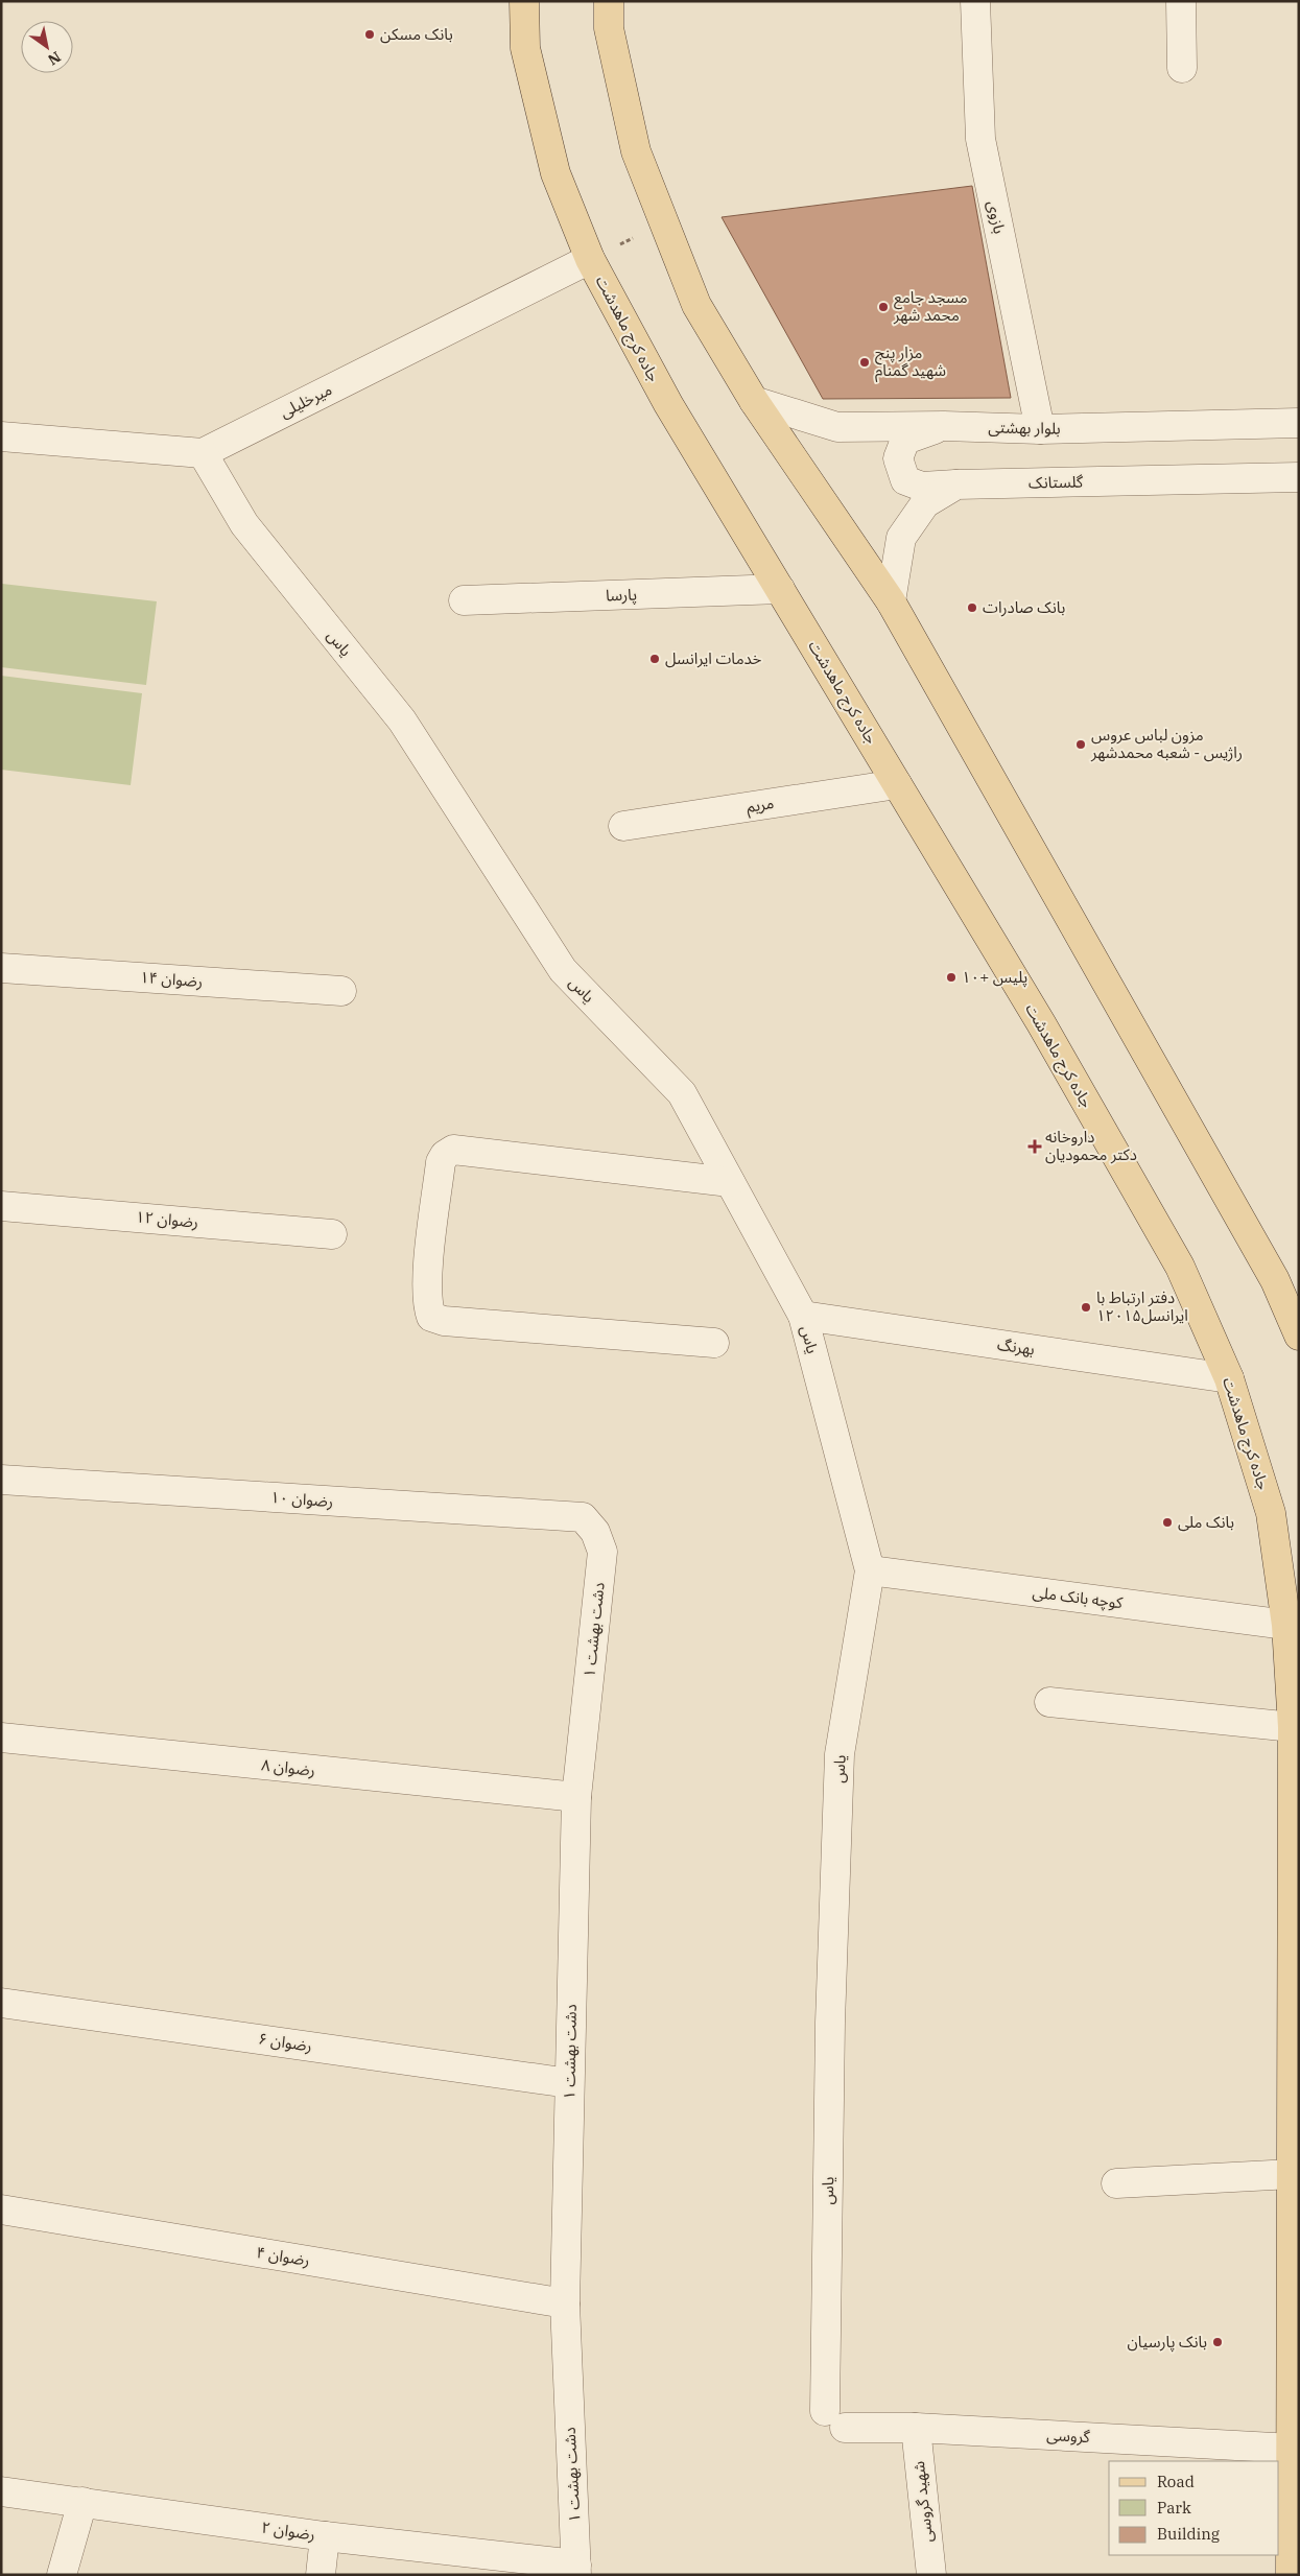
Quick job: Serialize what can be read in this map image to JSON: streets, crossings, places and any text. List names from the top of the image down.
{
  "streets": {
    "main road": ["جاده کرج ماهدشت"],
    "street": [
      "بازوی",
      "میرخلیلی",
      "بلوار بهشتی",
      "گلستانک",
      "پارسا",
      "یاس",
      "مریم",
      "رضوان ۱۴",
      "رضوان ۱۲",
      "بهرنگ",
      "رضوان ۱۰",
      "کوچه بانک ملی",
      "دشت بهشت ۱",
      "رضوان ۸",
      "رضوان ۶",
      "رضوان ۴",
      "گروسی",
      "شهید گروسی",
      "رضوان ۲"
    ]
  },
  "crossings": [
    ["بازوی", "بلوار بهشتی"],
    ["جاده کرج ماهدشت", "میرخلیلی"],
    ["جاده کرج ماهدشت", "پارسا"],
    ["جاده کرج ماهدشت", "مریم"],
    ["جاده کرج ماهدشت", "بهرنگ"],
    ["جاده کرج ماهدشت", "کوچه بانک ملی"],
    ["جاده کرج ماهدشت", "گروسی"],
    ["میرخلیلی", "یاس"],
    ["یاس", "بهرنگ"],
    ["یاس", "کوچه بانک ملی"],
    ["یاس", "گروسی"],
    ["رضوان ۱۰", "دشت بهشت ۱"],
    ["دشت بهشت ۱", "رضوان ۸"],
    ["دشت بهشت ۱", "رضوان ۶"],
    ["دشت بهشت ۱", "رضوان ۴"],
    ["دشت بهشت ۱", "رضوان ۲"],
    ["گروسی", "شهید گروسی"]
  ],
  "places": {
    "other": [
      "بانک مسکن",
      "مسجد جامع محمد شهر",
      "مزار پنج شهید گمنام",
      "بانک صادرات",
      "خدمات ایرانسل",
      "مزون لباس عروس راژیس - شعبه محمدشهر",
      "پلیس +۱۰",
      "دفتر ارتباط با ایرانسل۱۲۰۱۵",
      "بانک ملی",
      "بانک پارسیان"
    ],
    "health": ["داروخانه دکتر محمودیان"]
  },
  "legend": ["Road", "Park", "Building"],
  "north": "bottom right"
}
